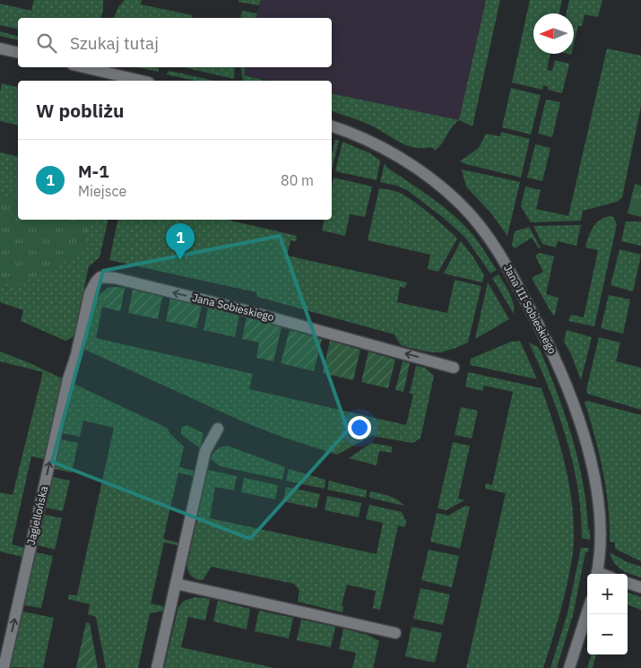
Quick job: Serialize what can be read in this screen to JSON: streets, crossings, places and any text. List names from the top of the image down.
{
  "streets": {
    "street": ["Jana Sobieskiego", "Jana III Sobieskiego", "Jagiellońska"]
  },
  "crossings": [
    ["Jana Sobieskiego", "Jagiellońska"]
  ],
  "one_way": ["Jana Sobieskiego", "Jagiellońska"],
  "north": "left",
  "page": {
    "search": "Szukaj tutaj",
    "heading": "W pobliżu",
    "list": [
      {
        "mark": "1",
        "name": "M-1",
        "note": "Miejsce",
        "value": "80 m"
      }
    ],
    "pins": "1",
    "map_buttons": ["+", "−"]
  }
}
